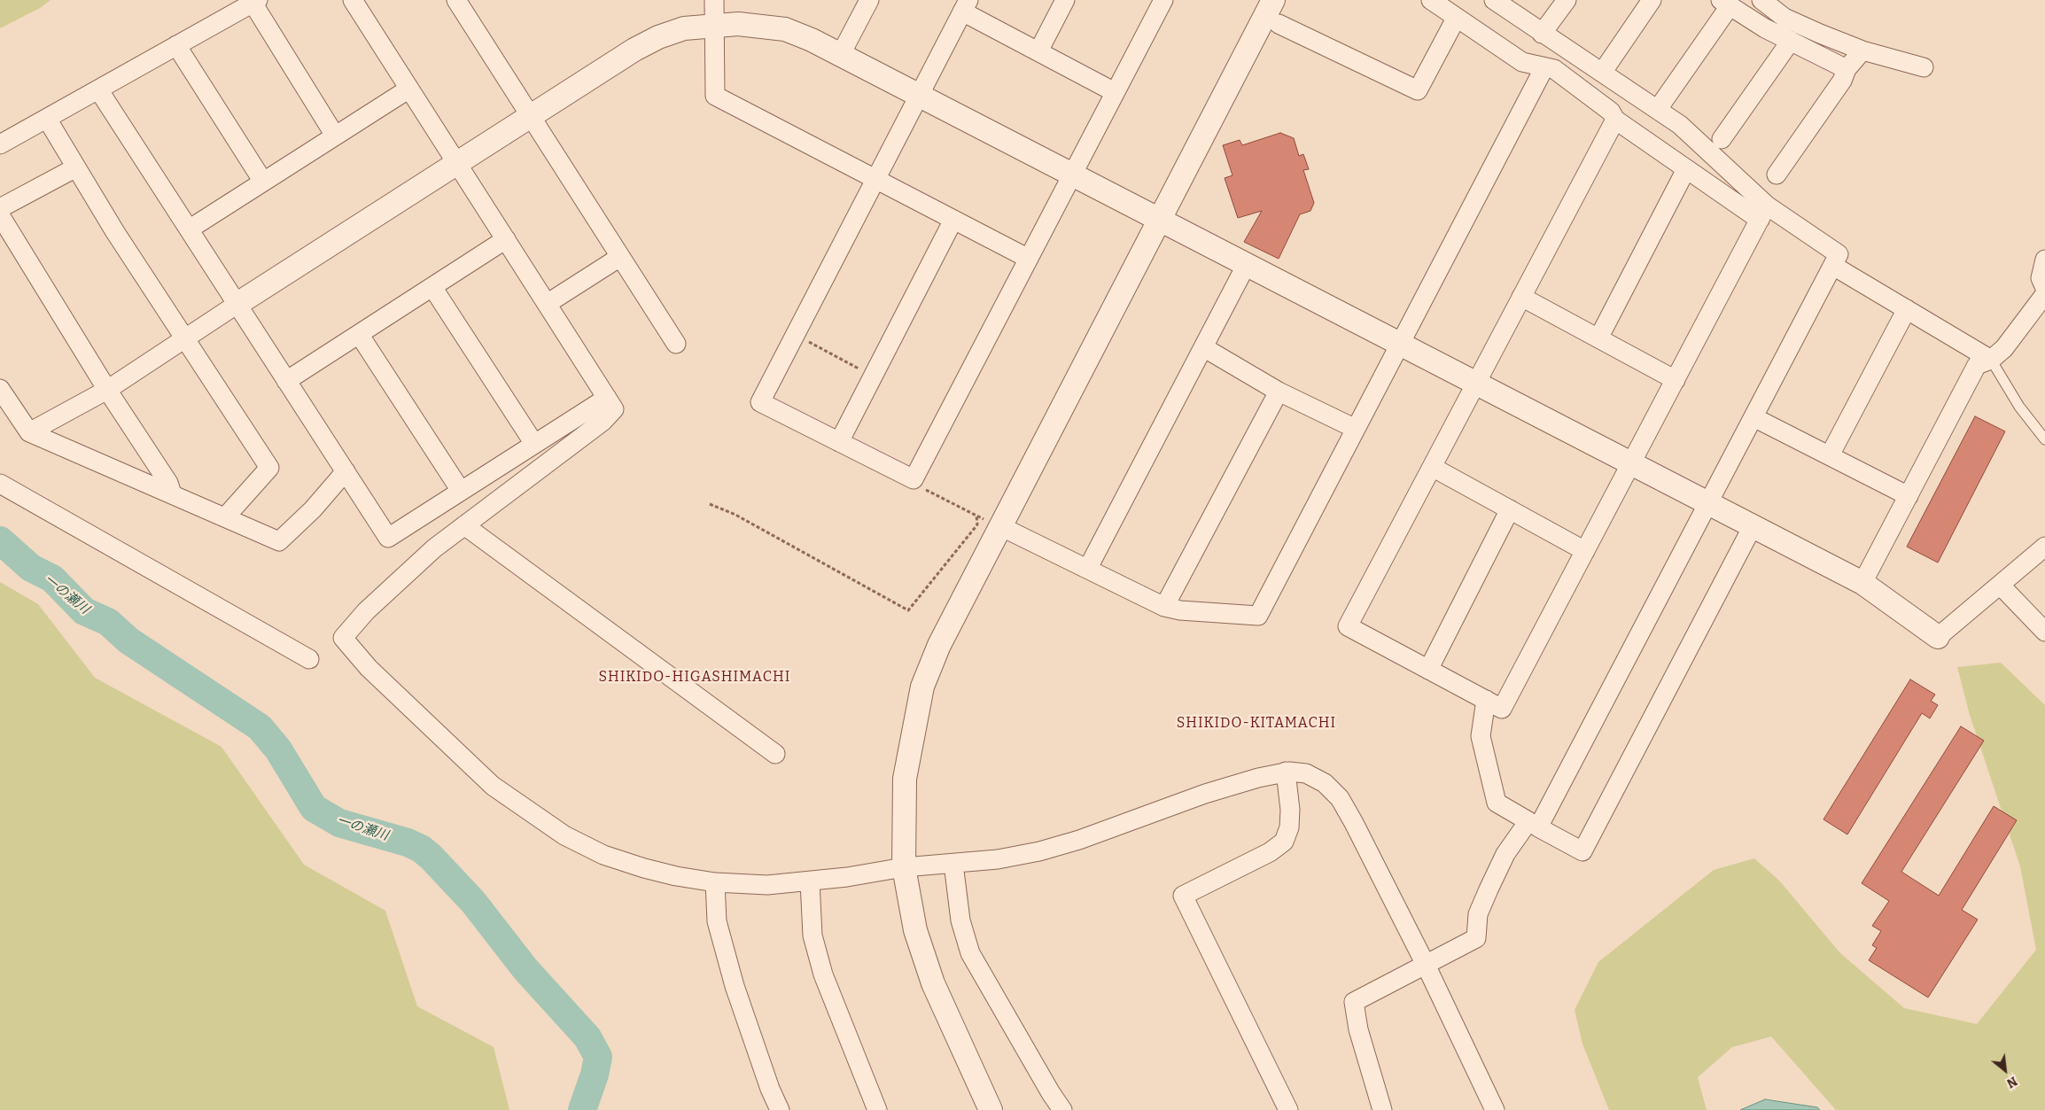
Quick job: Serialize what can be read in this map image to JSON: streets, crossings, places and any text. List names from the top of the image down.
{
  "districts": ["SHIKIDO-HIGASHIMACHI", "SHIKIDO-KITAMACHI"],
  "water": ["一の瀬川"],
  "north": "bottom right"
}
